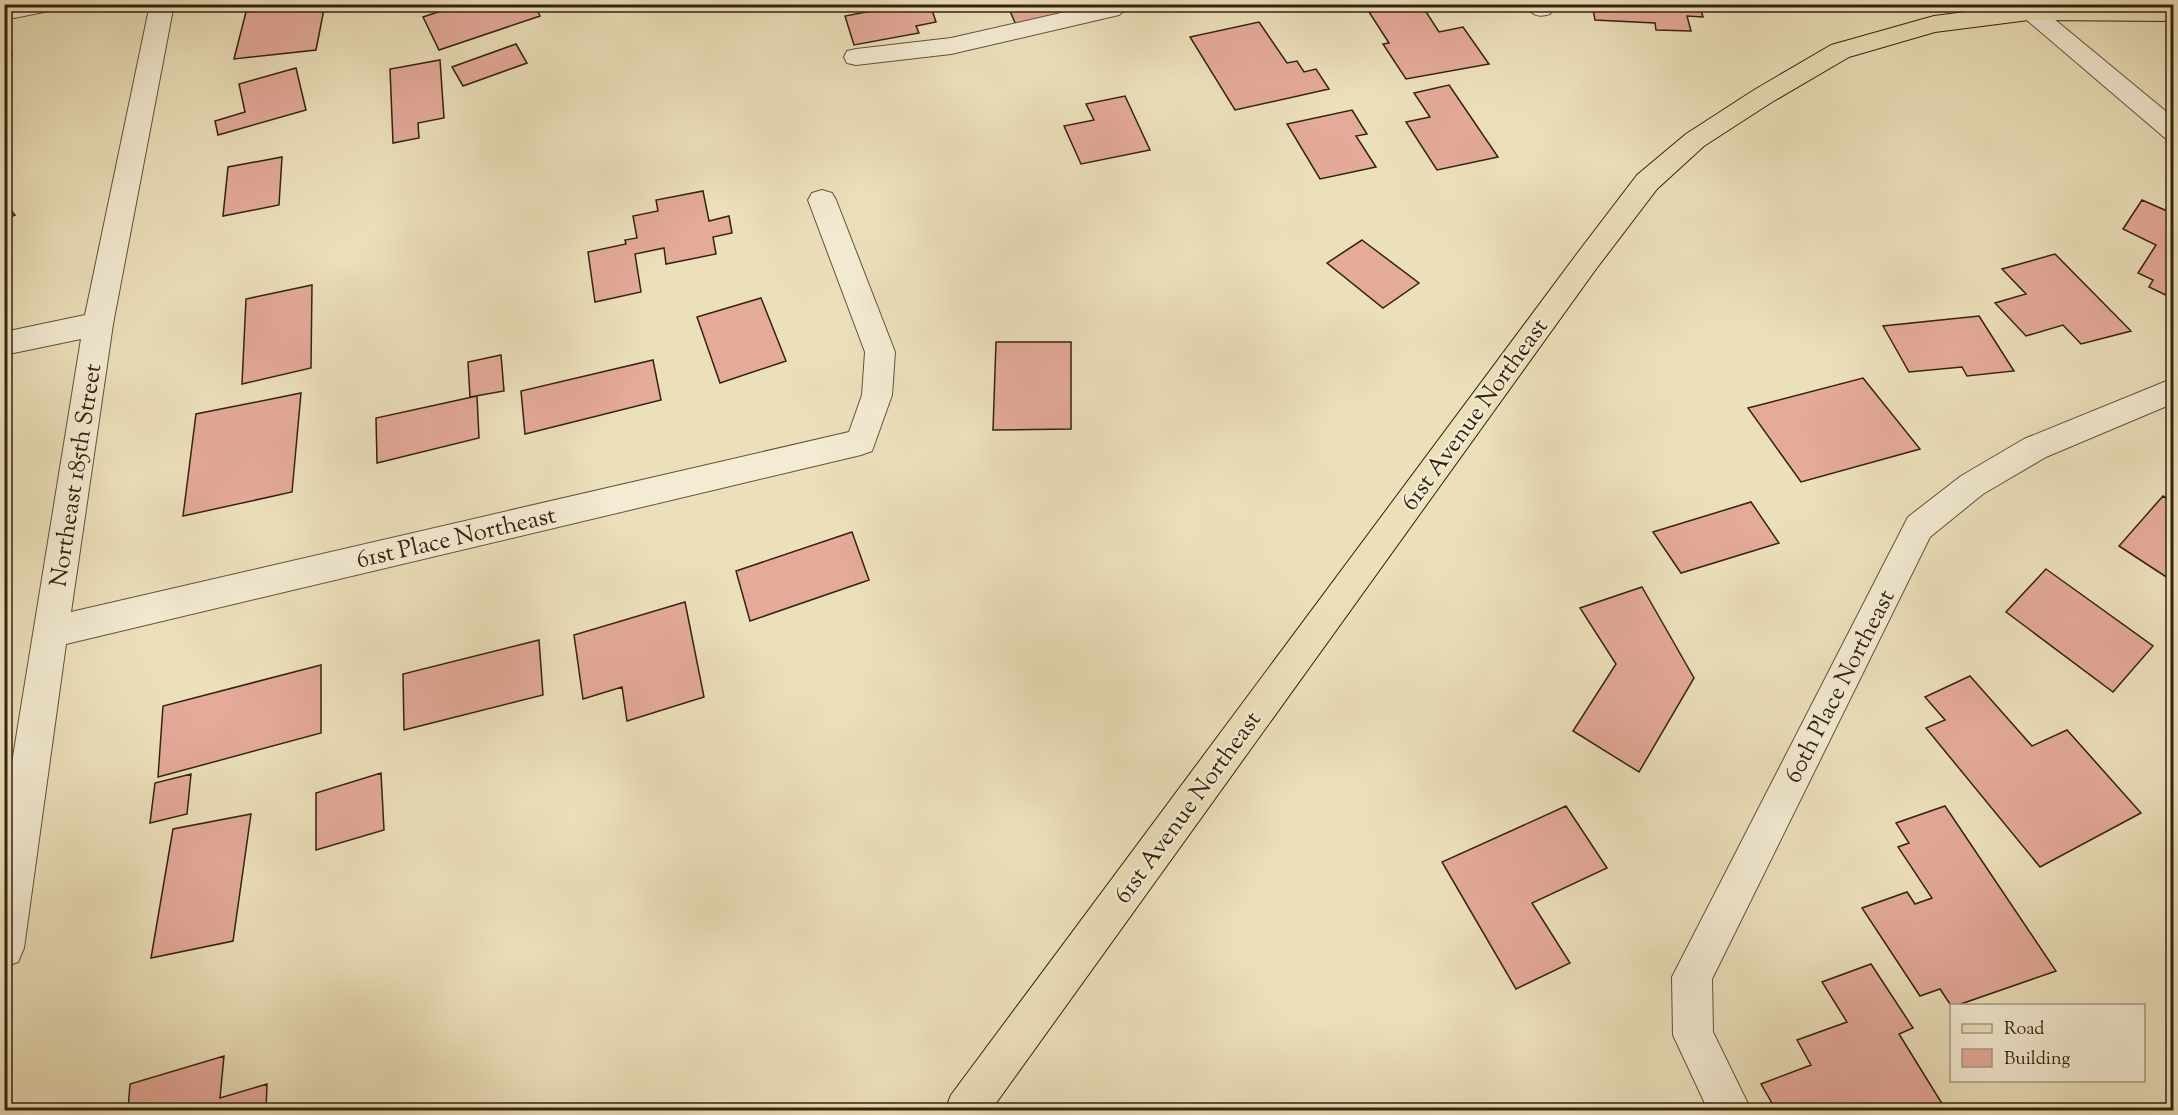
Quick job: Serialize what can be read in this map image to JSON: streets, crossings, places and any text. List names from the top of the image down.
{
  "streets": {
    "main road": ["61st Avenue Northeast"],
    "street": ["Northeast 185th Street", "61st Place Northeast", "60th Place Northeast"]
  },
  "crossings": [
    ["Northeast 185th Street", "61st Place Northeast"]
  ],
  "legend": ["Road", "Building"]
}
